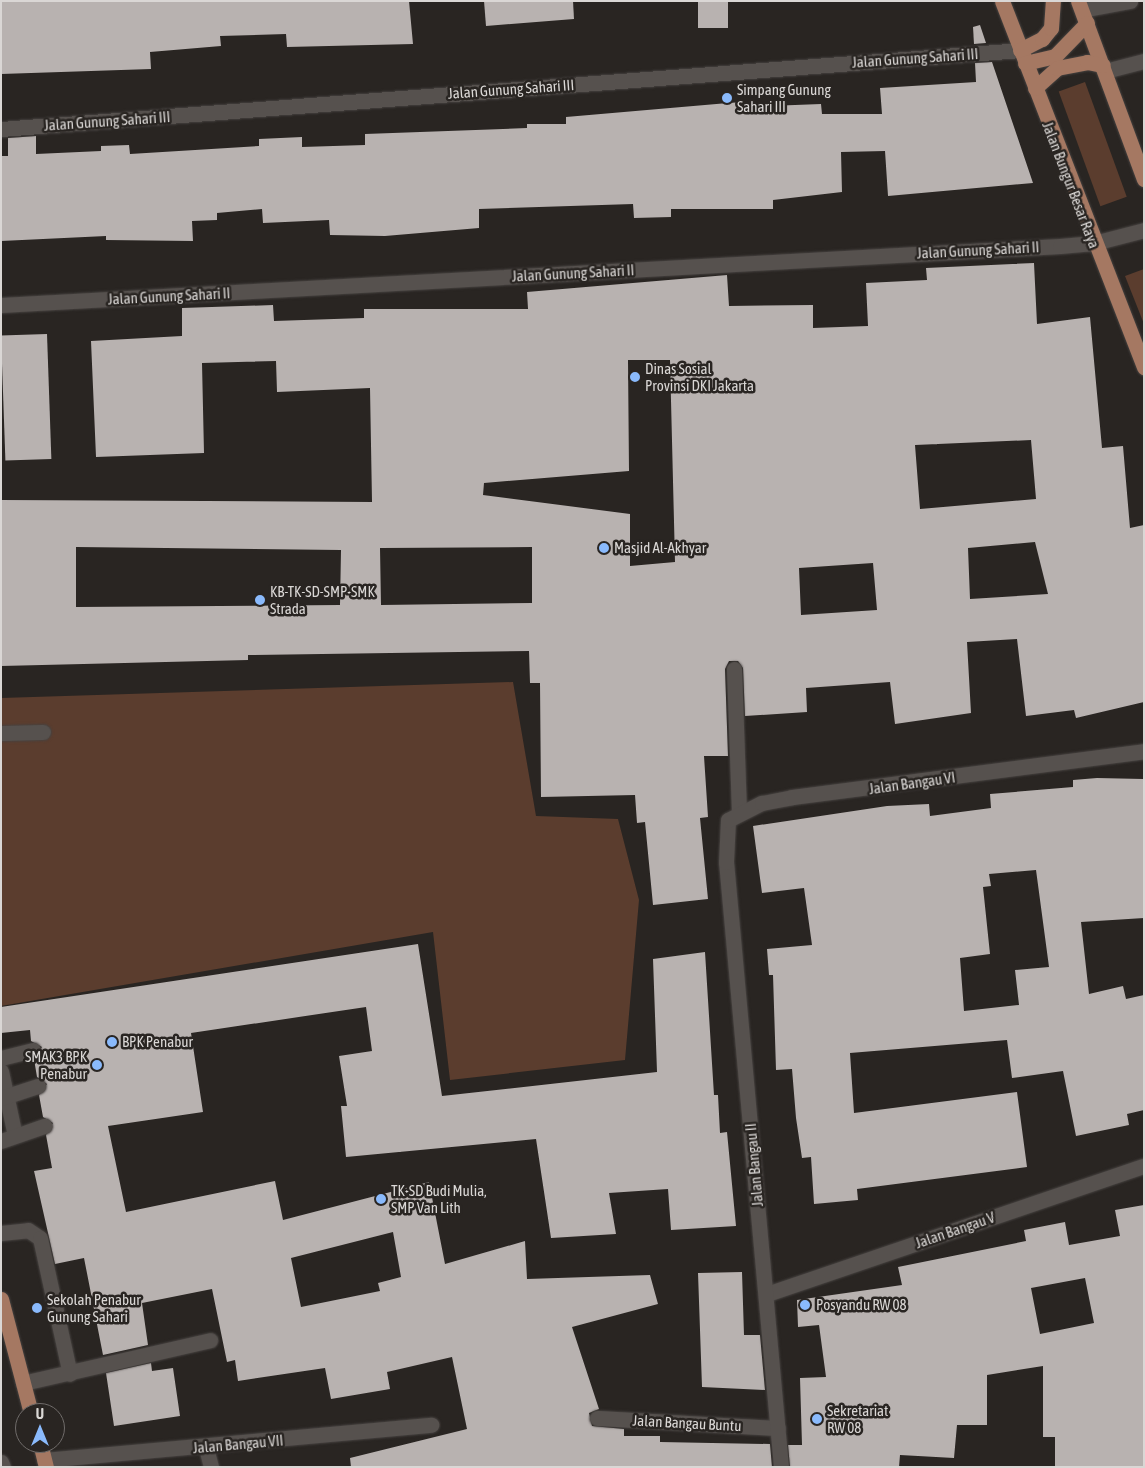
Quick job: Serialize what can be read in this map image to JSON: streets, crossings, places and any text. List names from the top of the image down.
{
  "streets": {
    "main road": ["Jalan Bungur Besar Raya"],
    "street": [
      "Jalan Gunung Sahari III",
      "Jalan Gunung Sahari II",
      "Jalan Bangau VI",
      "Jalan Bangau II",
      "Jalan Bangau V",
      "Jalan Bangau Buntu",
      "Jalan Bangau VII"
    ]
  },
  "crossings": [
    ["Jalan Gunung Sahari III", "Jalan Bungur Besar Raya"],
    ["Jalan Bungur Besar Raya", "Jalan Gunung Sahari II"],
    ["Jalan Bangau VI", "Jalan Bangau II"],
    ["Jalan Bangau II", "Jalan Bangau V"],
    ["Jalan Bangau II", "Jalan Bangau Buntu"]
  ],
  "places": [
    "Simpang Gunung Sahari III",
    "Dinas Sosial Provinsi DKI Jakarta",
    "Masjid Al-Akhyar",
    "KB-TK-SD-SMP-SMK Strada",
    "BPK Penabur",
    "SMAK3 BPK Penabur",
    "TK-SD Budi Mulia, SMP Van Lith",
    "Posyandu RW 08",
    "Sekolah Penabur Gunung Sahari",
    "Sekretariat RW 08"
  ],
  "north": "top"
}
